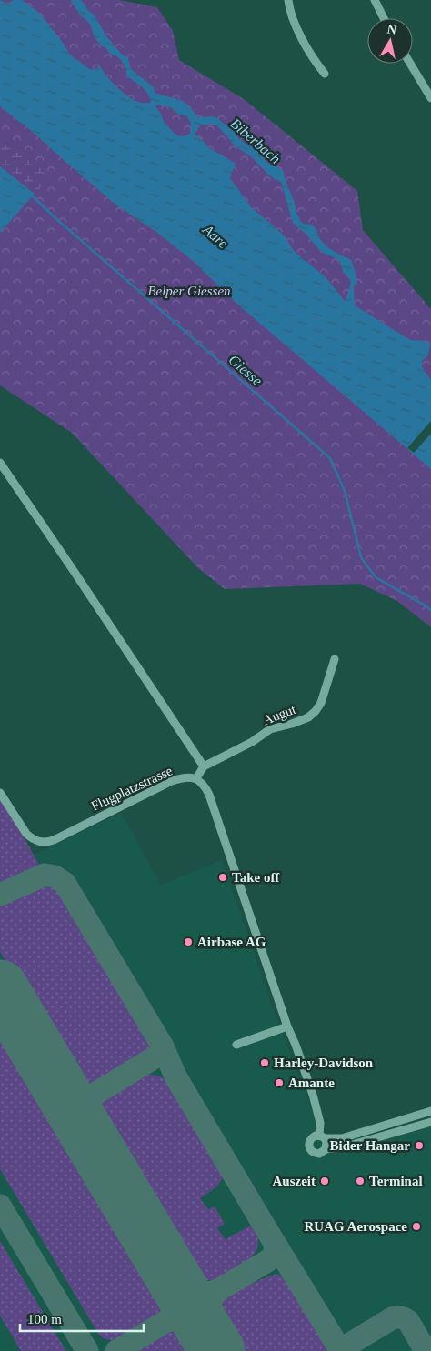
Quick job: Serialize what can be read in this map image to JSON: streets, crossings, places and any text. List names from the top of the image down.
{
  "streets": {
    "street": ["Augut", "Flugplatzstrasse"]
  },
  "water": ["Biberbach", "Aare", "Giesse"],
  "parks": ["Belper Giessen"],
  "places": [
    "Take off",
    "Airbase AG",
    "Harley-Davidson",
    "Amante",
    "Bider Hangar",
    "Auszeit",
    "Terminal",
    "RUAG Aerospace"
  ],
  "scale_bar": "100 m",
  "north": "top"
}
